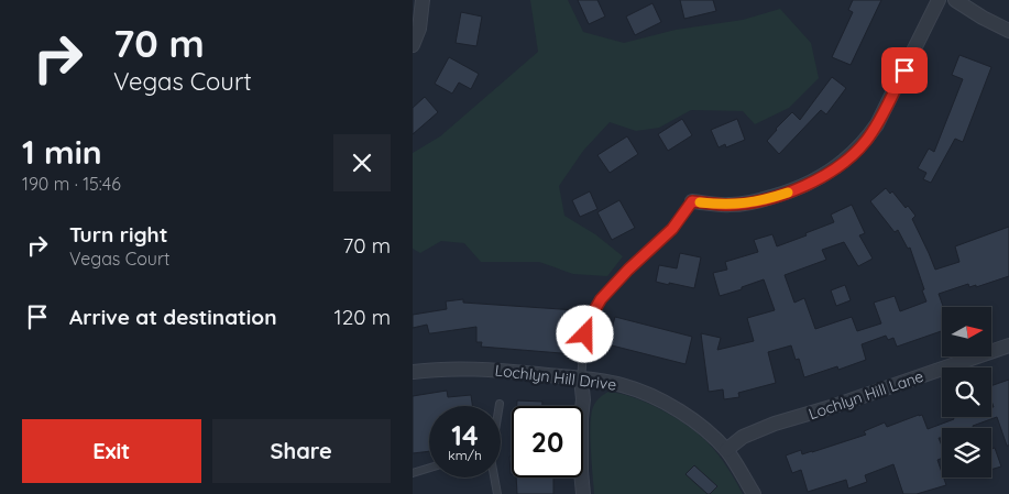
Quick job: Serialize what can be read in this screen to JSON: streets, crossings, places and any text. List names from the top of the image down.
{
  "streets": {
    "street": ["Lochlyn Hill Drive", "Lochlyn Hill Lane"]
  },
  "crossings": [
    ["Lochlyn Hill Drive", "Lochlyn Hill Lane"]
  ],
  "north": "right",
  "page": {
    "turn": ["70 m", "Vegas Court"],
    "heading": ["1 min", "190 m · 15:46"],
    "list": [
      {
        "name": "Turn right",
        "note": "Vegas Court",
        "value": "70 m"
      },
      {
        "name": "Arrive at destination",
        "value": "120 m"
      }
    ],
    "speed": "14 km/h",
    "limit": "20",
    "buttons": ["Exit", "Share"]
  }
}
